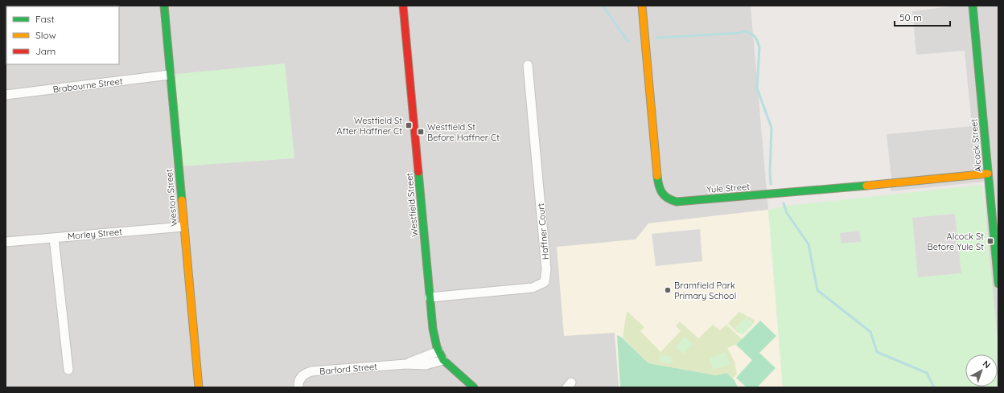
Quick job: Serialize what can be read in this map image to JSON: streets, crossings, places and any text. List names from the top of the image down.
{
  "streets": {
    "street": [
      "Brabourne Street",
      "Alcock Street",
      "Yule Street",
      "Weston Street",
      "Westfield Street",
      "Haffner Court",
      "Morley Street",
      "Barford Street"
    ]
  },
  "crossings": [
    ["Brabourne Street", "Weston Street"],
    ["Alcock Street", "Yule Street"],
    ["Weston Street", "Morley Street"],
    ["Westfield Street", "Haffner Court"],
    ["Westfield Street", "Barford Street"]
  ],
  "places": {
    "transit": ["Westfield St After Haffner Ct", "Westfield St Before Haffner Ct", "Alcock St Before Yule St"],
    "other": ["Bramfield Park Primary School"]
  },
  "legend": ["Fast", "Slow", "Jam"],
  "scale_bar": "50 m",
  "north": "top right"
}
